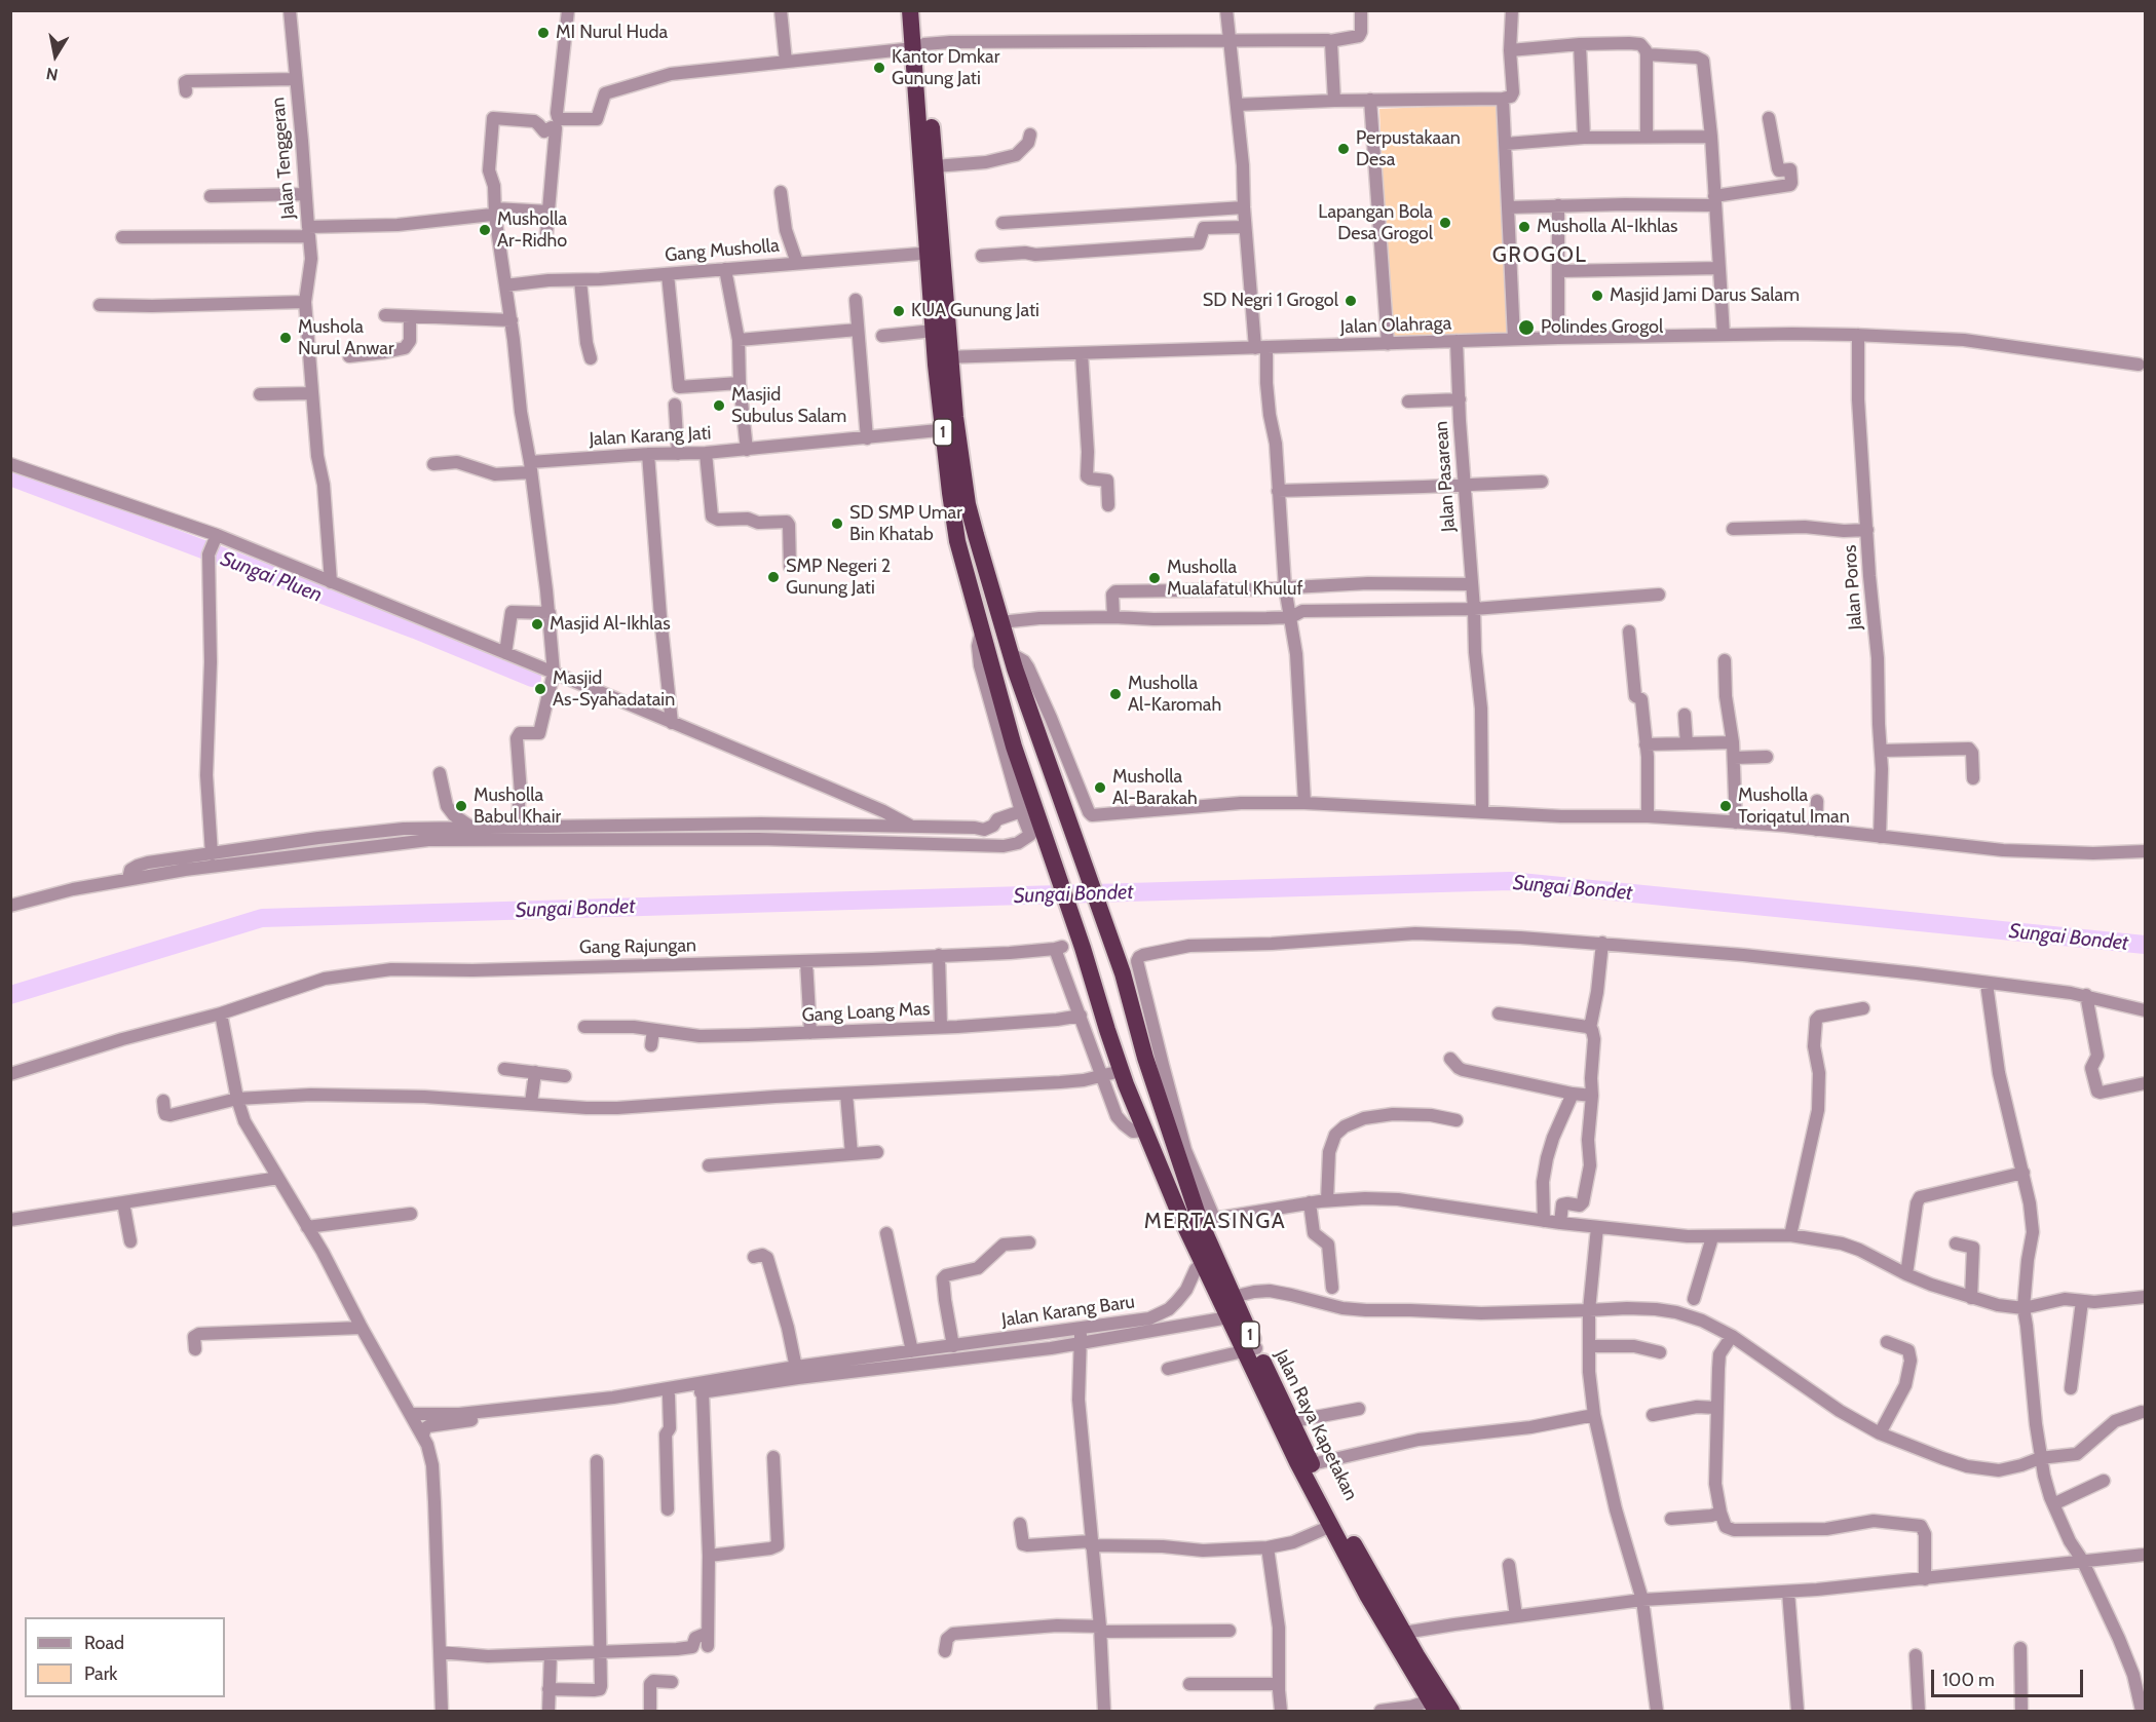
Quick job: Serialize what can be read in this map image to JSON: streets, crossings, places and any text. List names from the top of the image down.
{
  "streets": {
    "highway": ["1", "Jalan Raya Kapetakan"],
    "street": [
      "Jalan Tenggeran",
      "Gang Musholla",
      "Jalan Olahraga",
      "Jalan Karang Jati",
      "Jalan Pasarean",
      "Jalan Poros",
      "Gang Rajungan",
      "Gang Loang Mas",
      "Jalan Karang Baru"
    ]
  },
  "crossings": [
    ["Gang Musholla", "1"],
    ["Jalan Olahraga", "1"],
    ["Jalan Olahraga", "Jalan Pasarean"],
    ["Jalan Olahraga", "Jalan Poros"],
    ["1", "Jalan Karang Jati"],
    ["1", "Jalan Karang Baru"],
    ["1", "Jalan Raya Kapetakan"],
    ["Gang Rajungan", "Gang Loang Mas"],
    ["Jalan Karang Baru", "Jalan Raya Kapetakan"]
  ],
  "districts": ["GROGOL", "MERTASINGA"],
  "water": ["Sungai Pluen", "Sungai Bondet"],
  "places": [
    "MI Nurul Huda",
    "Kantor Dmkar Gunung Jati",
    "Perpustakaan Desa",
    "Lapangan Bola Desa Grogol",
    "Musholla Al-Ikhlas",
    "Musholla Ar-Ridho",
    "Masjid Jami Darus Salam",
    "SD Negri 1 Grogol",
    "KUA Gunung Jati",
    "Polindes Grogol",
    "Mushola Nurul Anwar",
    "Masjid Subulus Salam",
    "SD SMP Umar Bin Khatab",
    "SMP Negeri 2 Gunung Jati",
    "Musholla Mualafatul Khuluf",
    "Masjid Al-Ikhlas",
    "Masjid As-Syahadatain",
    "Musholla Al-Karomah",
    "Musholla Al-Barakah",
    "Musholla Babul Khair",
    "Musholla Toriqatul Iman"
  ],
  "legend": ["Road", "Park"],
  "scale_bar": "100 m",
  "north": "bottom"
}
